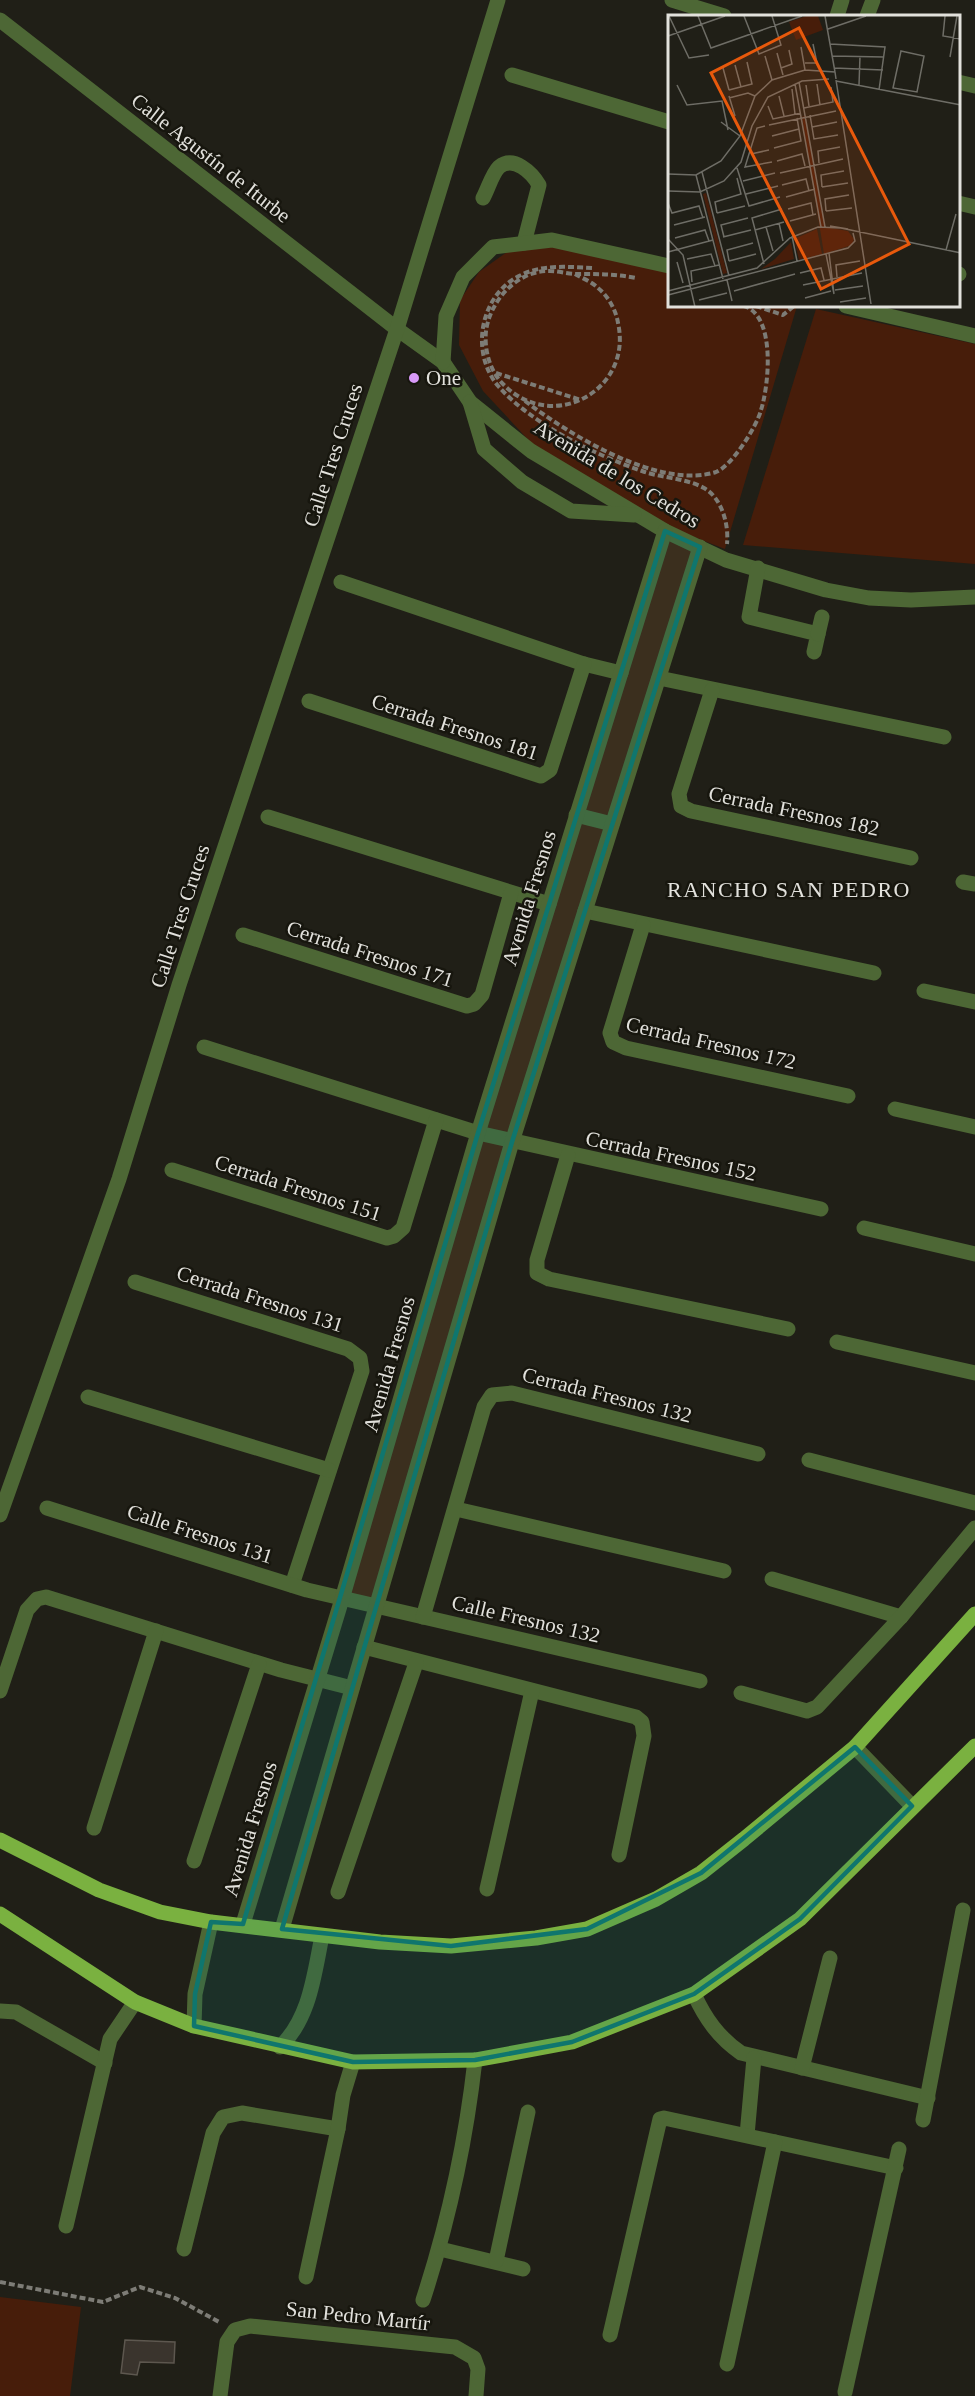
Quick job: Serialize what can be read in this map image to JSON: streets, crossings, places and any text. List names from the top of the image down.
{
  "streets": {
    "street": [
      "Calle Agustín de Iturbe",
      "Calle Tres Cruces",
      "Avenida de los Cedros",
      "Cerrada Fresnos 181",
      "Cerrada Fresnos 182",
      "Avenida Fresnos",
      "Cerrada Fresnos 171",
      "Cerrada Fresnos 172",
      "Cerrada Fresnos 152",
      "Cerrada Fresnos 151",
      "Cerrada Fresnos 131",
      "Cerrada Fresnos 132",
      "Calle Fresnos 131",
      "Calle Fresnos 132",
      "San Pedro Martír"
    ]
  },
  "crossings": [
    ["Calle Agustín de Iturbe", "Calle Tres Cruces"],
    ["Calle Agustín de Iturbe", "Avenida de los Cedros"],
    ["Calle Tres Cruces", "Avenida de los Cedros"],
    ["Avenida de los Cedros", "Avenida Fresnos"],
    ["Avenida Fresnos", "Calle Fresnos 131"],
    ["Avenida Fresnos", "Calle Fresnos 132"],
    ["Cerrada Fresnos 131", "Calle Fresnos 131"],
    ["Cerrada Fresnos 132", "Calle Fresnos 132"],
    ["Calle Fresnos 131", "Calle Fresnos 132"]
  ],
  "districts": ["RANCHO SAN PEDRO"],
  "places": ["One"]
}
